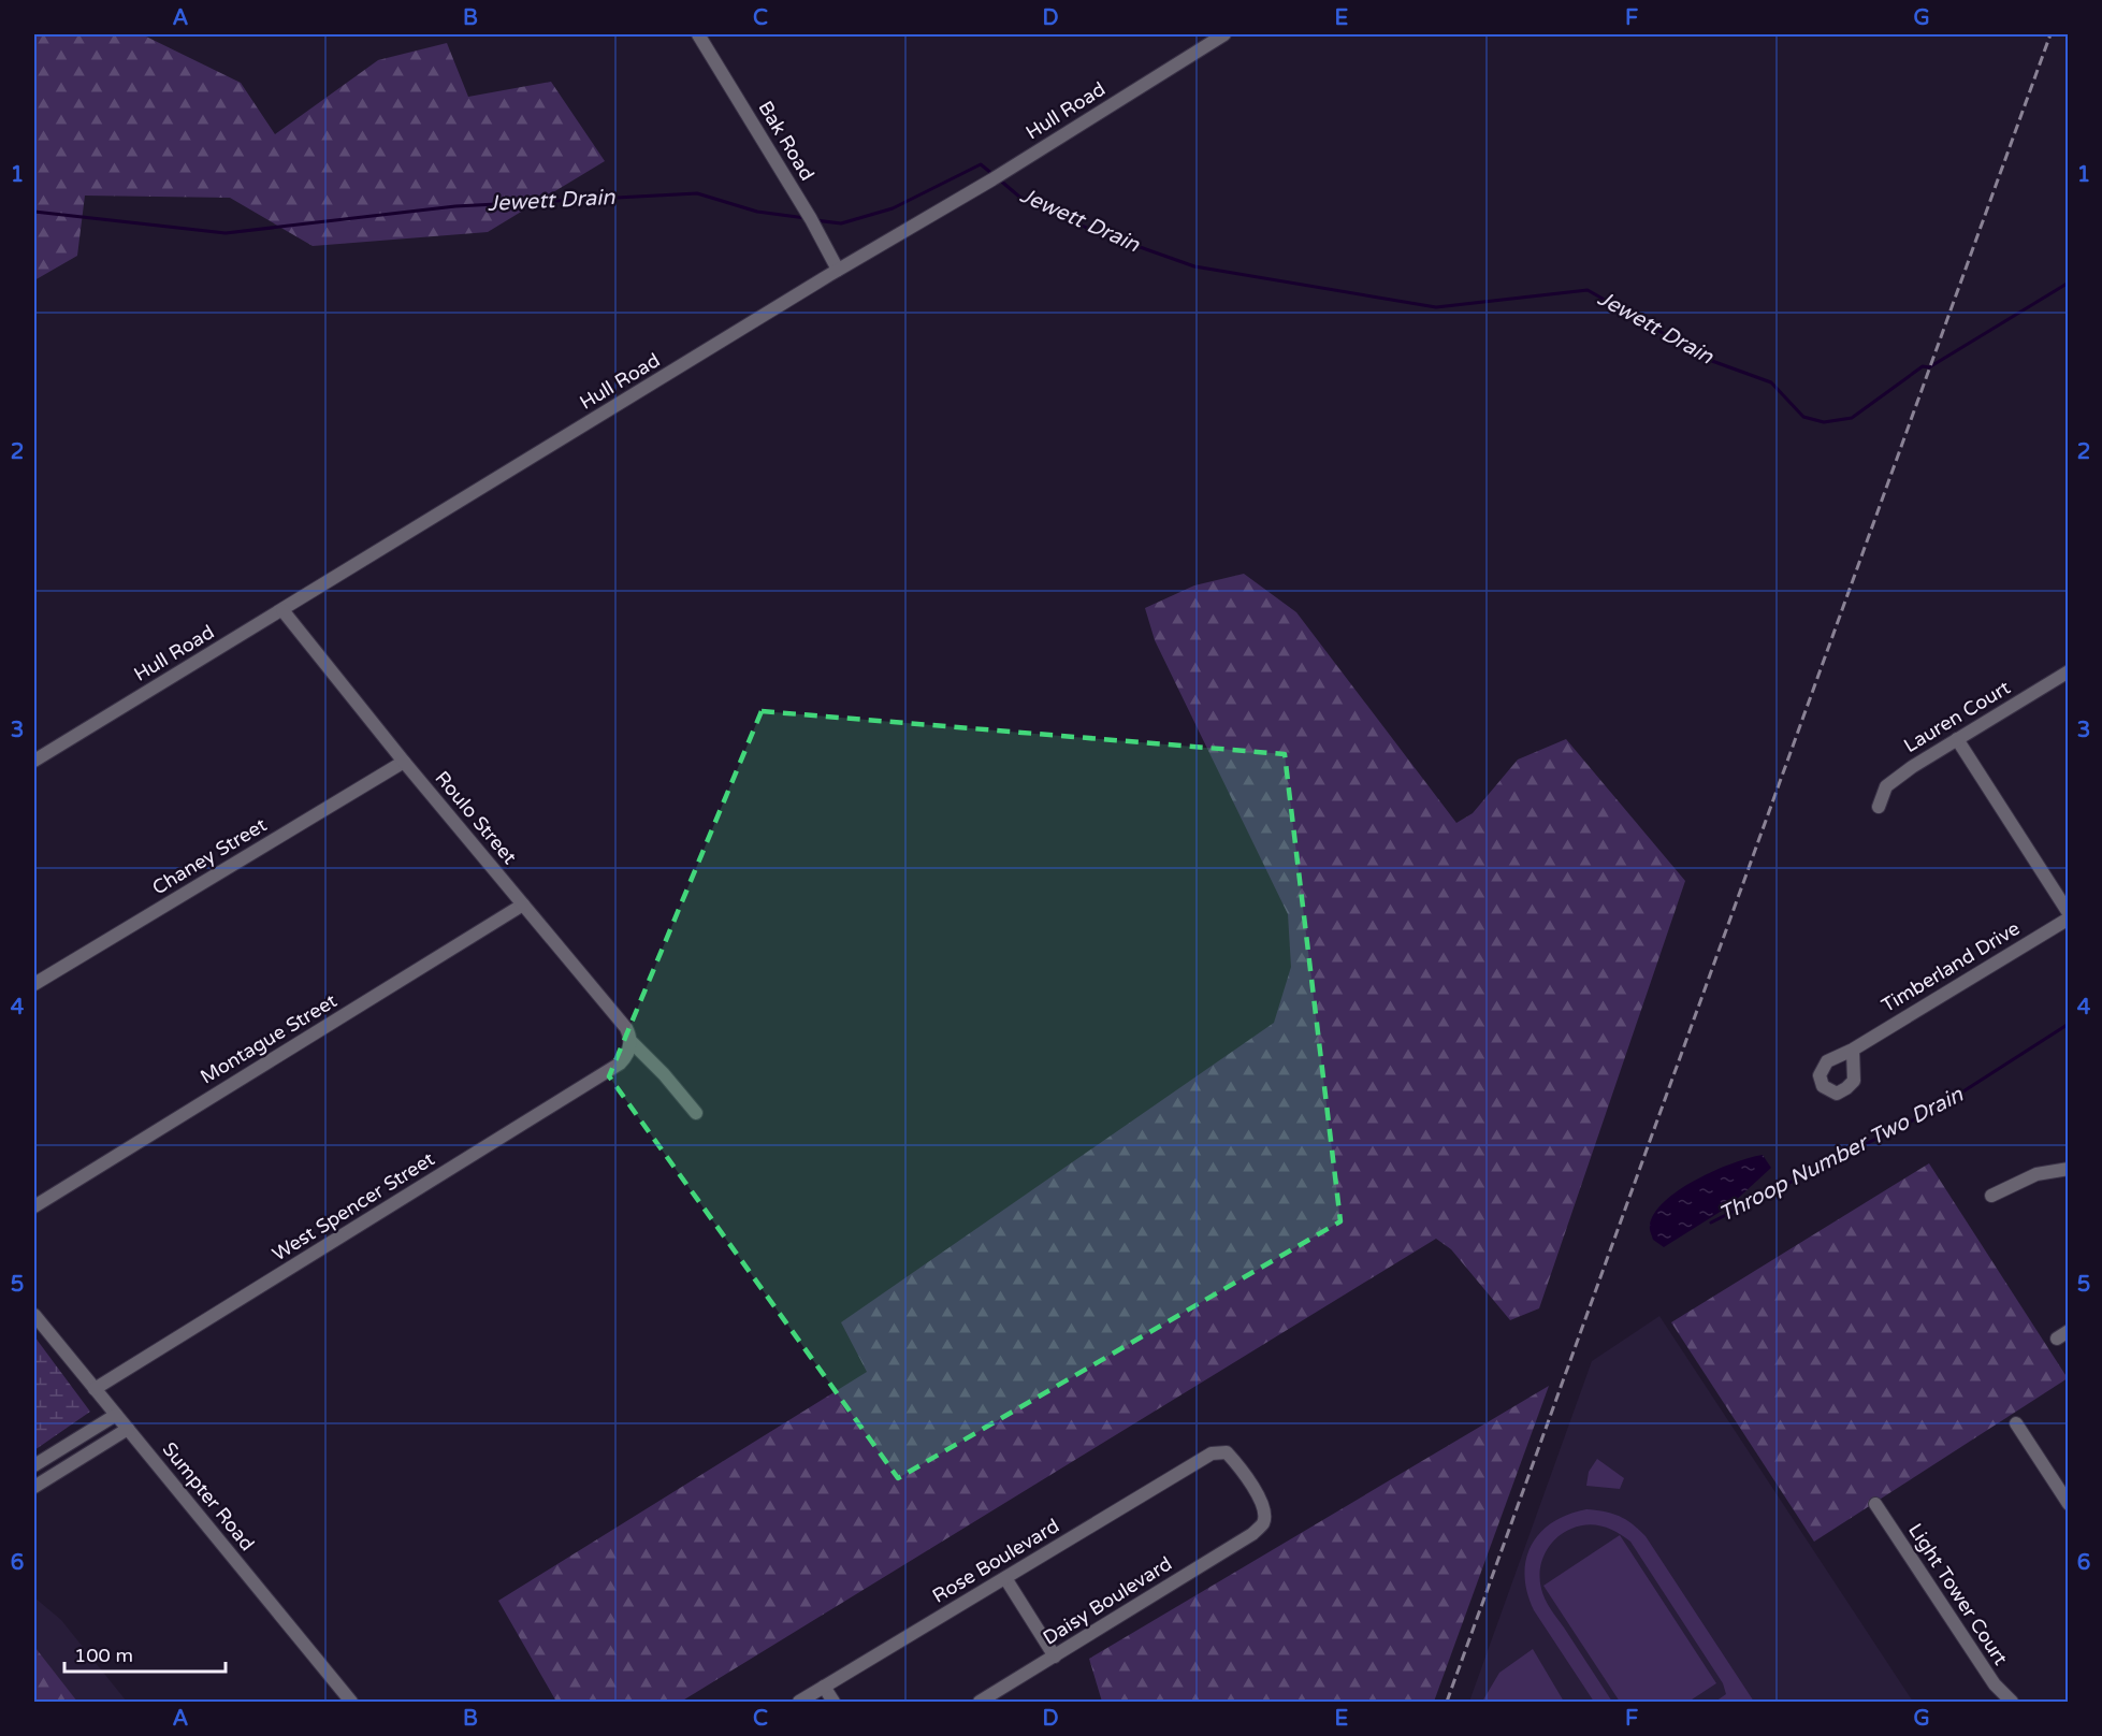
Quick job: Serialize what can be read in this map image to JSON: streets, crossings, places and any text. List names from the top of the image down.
{
  "streets": {
    "street": [
      "Hull Road",
      "Bak Road",
      "Lauren Court",
      "Roulo Street",
      "Chaney Street",
      "Timberland Drive",
      "Montague Street",
      "West Spencer Street",
      "Sumpter Road",
      "Rose Boulevard",
      "Light Tower Court",
      "Daisy Boulevard"
    ]
  },
  "crossings": [
    ["Hull Road", "Bak Road"],
    ["Hull Road", "Roulo Street"],
    ["Roulo Street", "Chaney Street"],
    ["Roulo Street", "Montague Street"],
    ["Roulo Street", "West Spencer Street"],
    ["West Spencer Street", "Sumpter Road"],
    ["Rose Boulevard", "Daisy Boulevard"]
  ],
  "water": ["Jewett Drain", "Throop Number Two Drain"],
  "scale_bar": "100 m",
  "grid": {
    "columns": [
      "A",
      "B",
      "C",
      "D",
      "E",
      "F",
      "G"
    ],
    "rows": [
      "1",
      "2",
      "3",
      "4",
      "5",
      "6"
    ]
  }
}
